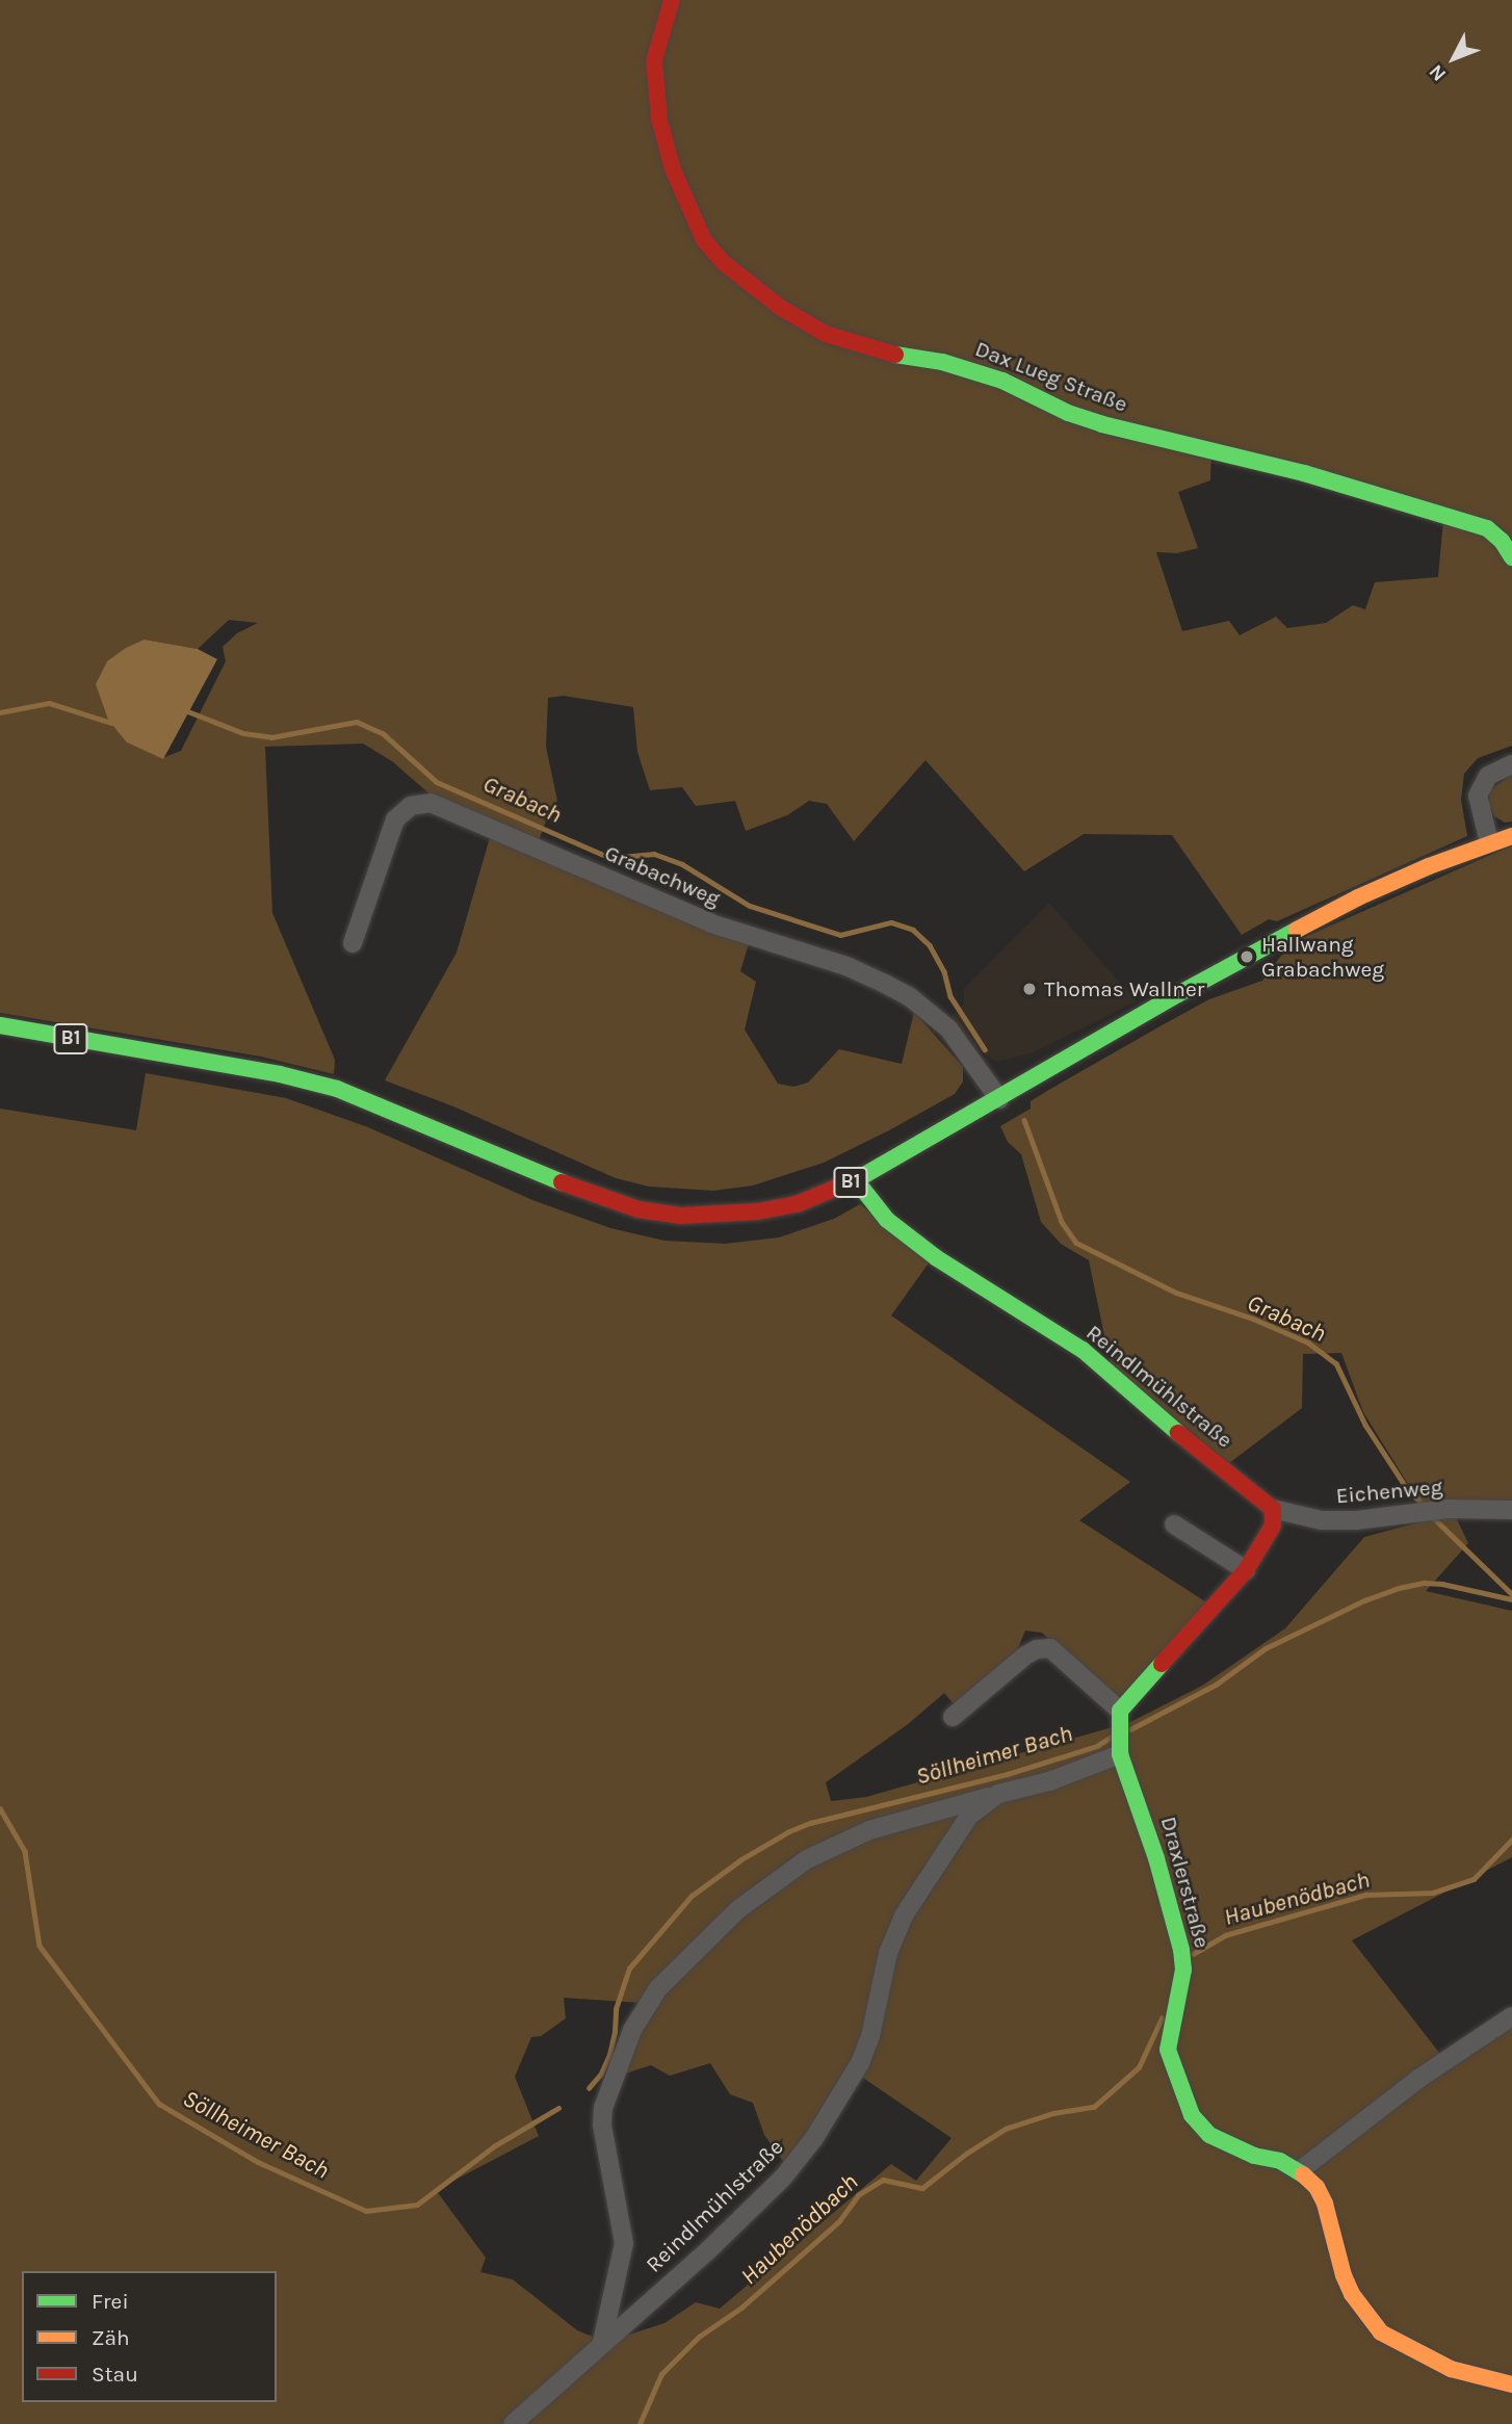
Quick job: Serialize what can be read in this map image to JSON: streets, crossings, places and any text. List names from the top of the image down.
{
  "streets": {
    "street": [
      "Dax Lueg Straße",
      "Grabachweg",
      "B1",
      "Reindlmühlstraße",
      "Eichenweg",
      "Draxlerstraße"
    ]
  },
  "crossings": [
    ["Grabachweg", "B1"],
    ["B1", "Reindlmühlstraße"],
    ["Reindlmühlstraße", "Eichenweg"],
    ["Reindlmühlstraße", "Draxlerstraße"]
  ],
  "water": ["Grabach", "Söllheimer Bach", "Haubenödbach"],
  "places": ["Hallwang Grabachweg", "Thomas Wallner"],
  "legend": ["Frei", "Zäh", "Stau"],
  "north": "bottom left"
}
